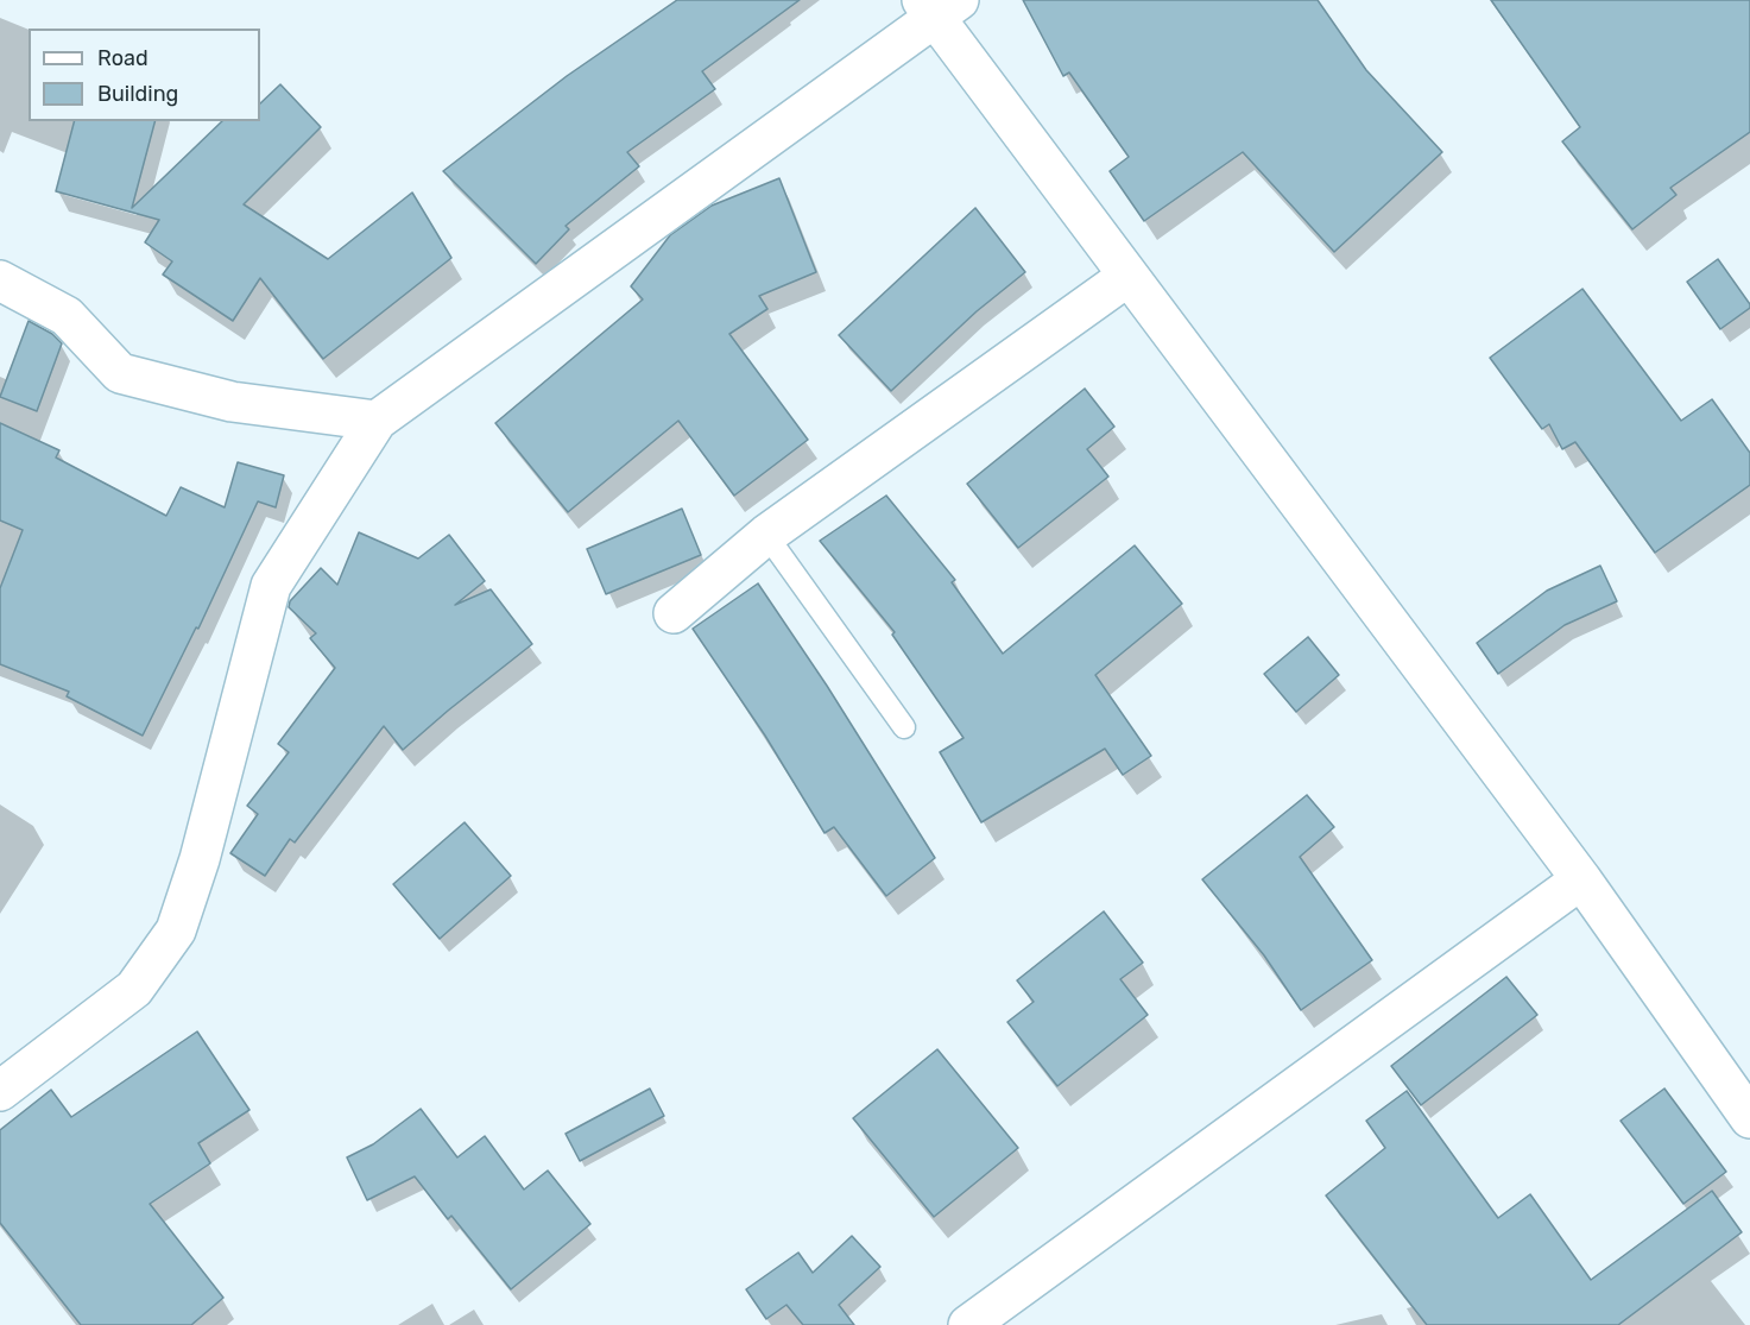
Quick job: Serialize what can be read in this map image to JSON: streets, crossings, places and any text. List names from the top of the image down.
{
  "legend": ["Road", "Building"]
}
